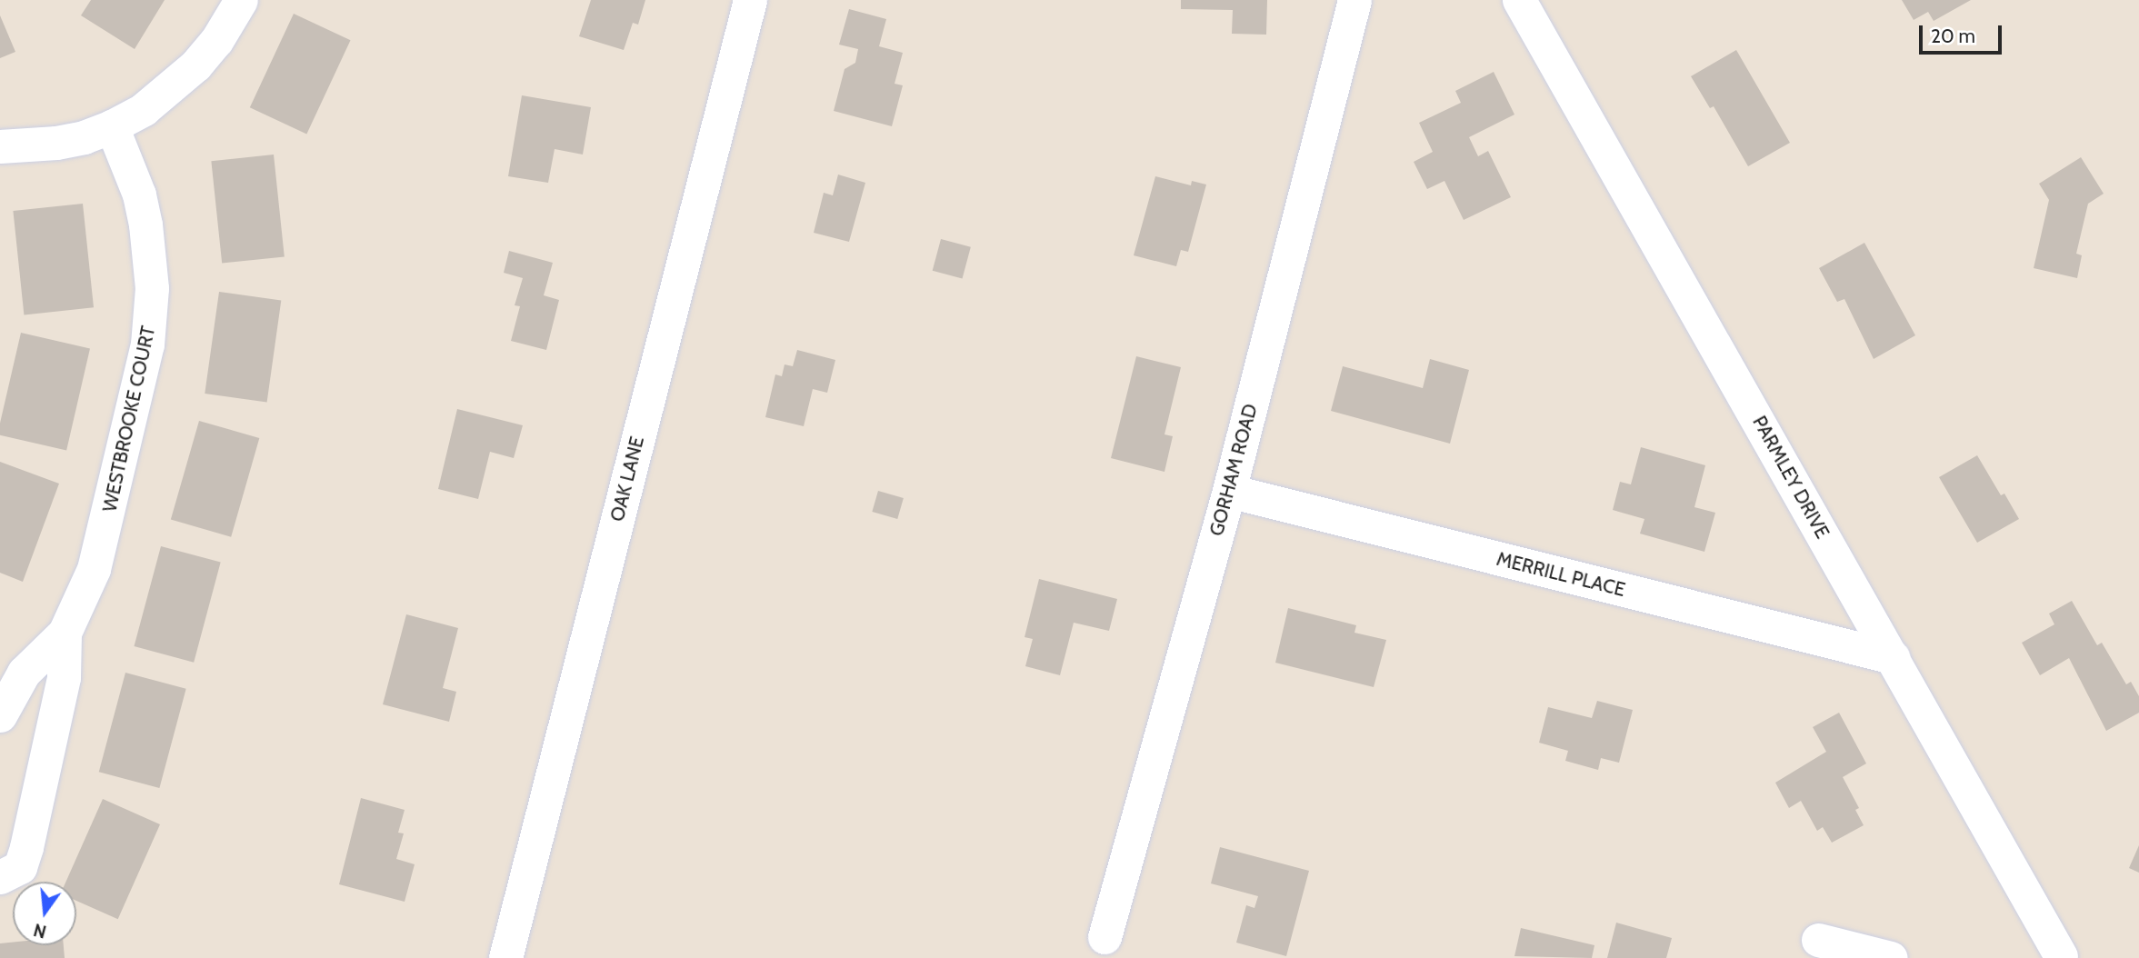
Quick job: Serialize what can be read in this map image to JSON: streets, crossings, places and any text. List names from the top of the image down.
{
  "streets": {
    "street": [
      "WESTBROOKE COURT",
      "GORHAM ROAD",
      "PARMLEY DRIVE",
      "OAK LANE",
      "MERRILL PLACE"
    ]
  },
  "crossings": [
    ["GORHAM ROAD", "MERRILL PLACE"],
    ["PARMLEY DRIVE", "MERRILL PLACE"]
  ],
  "scale_bar": "20 m",
  "north": "bottom"
}
